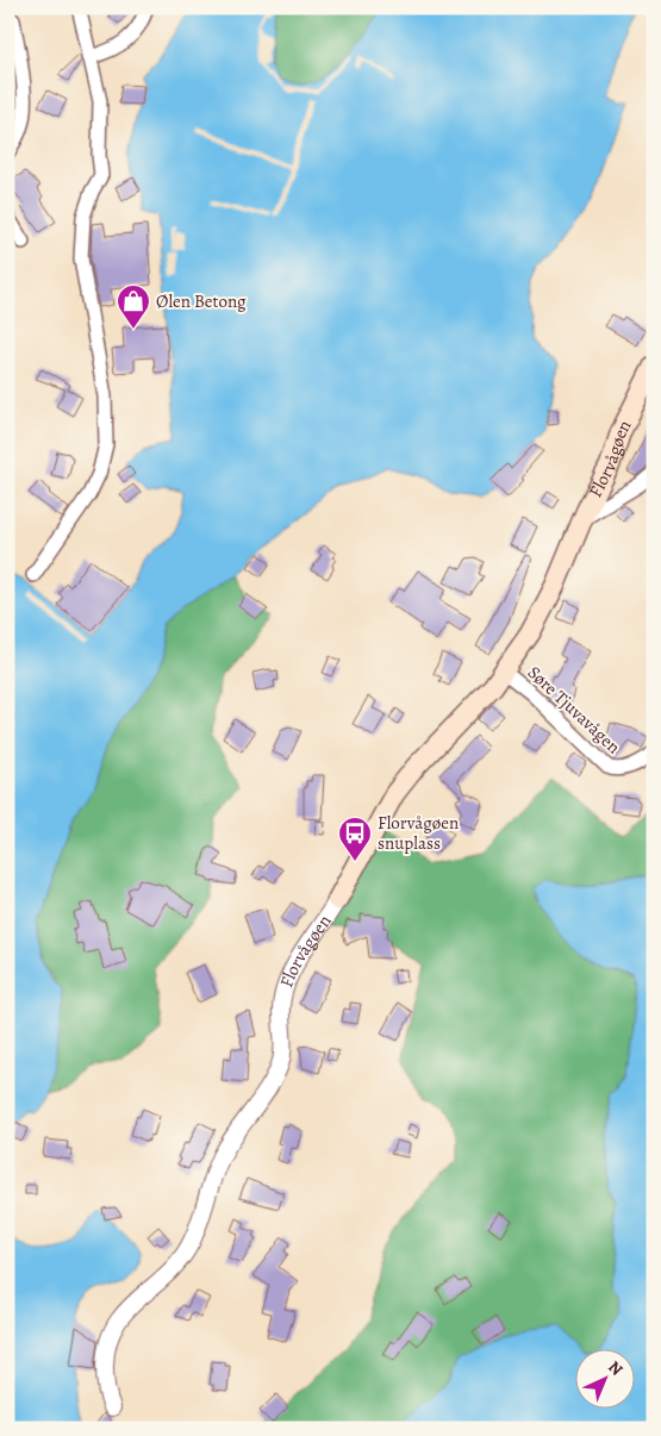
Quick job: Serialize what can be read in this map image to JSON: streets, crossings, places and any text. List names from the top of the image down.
{
  "streets": {
    "main road": ["Florvågøen"],
    "street": ["Søre Tjuvavågen"]
  },
  "crossings": [
    ["Florvågøen", "Søre Tjuvavågen"]
  ],
  "places": {
    "shop": ["Ølen Betong"],
    "bus stop": ["Florvågøen snuplass"]
  },
  "north": "top right"
}
